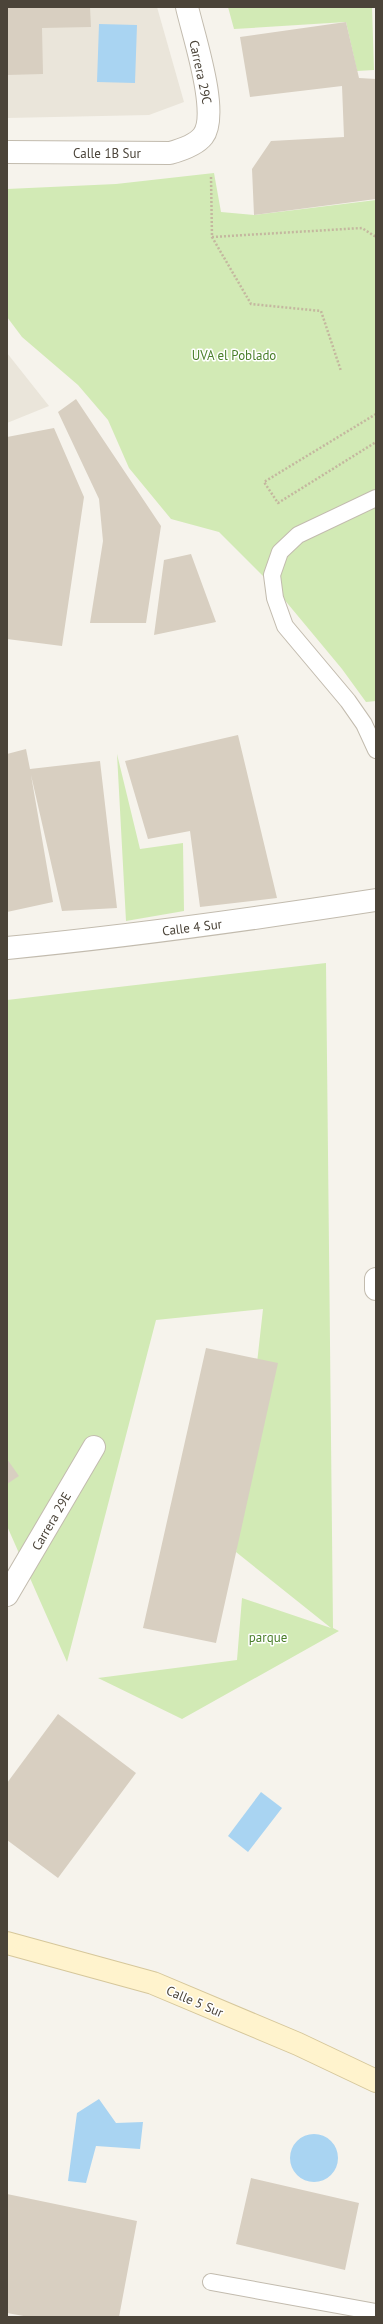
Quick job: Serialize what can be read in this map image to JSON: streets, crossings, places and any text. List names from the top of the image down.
{
  "streets": {
    "street": [
      "Carrera 29C",
      "Calle 1B Sur",
      "Calle 4 Sur",
      "Carrera 29E",
      "Calle 5 Sur"
    ]
  },
  "crossings": [
    ["Carrera 29C", "Calle 1B Sur"]
  ],
  "parks": ["UVA el Poblado", "parque"]
}
